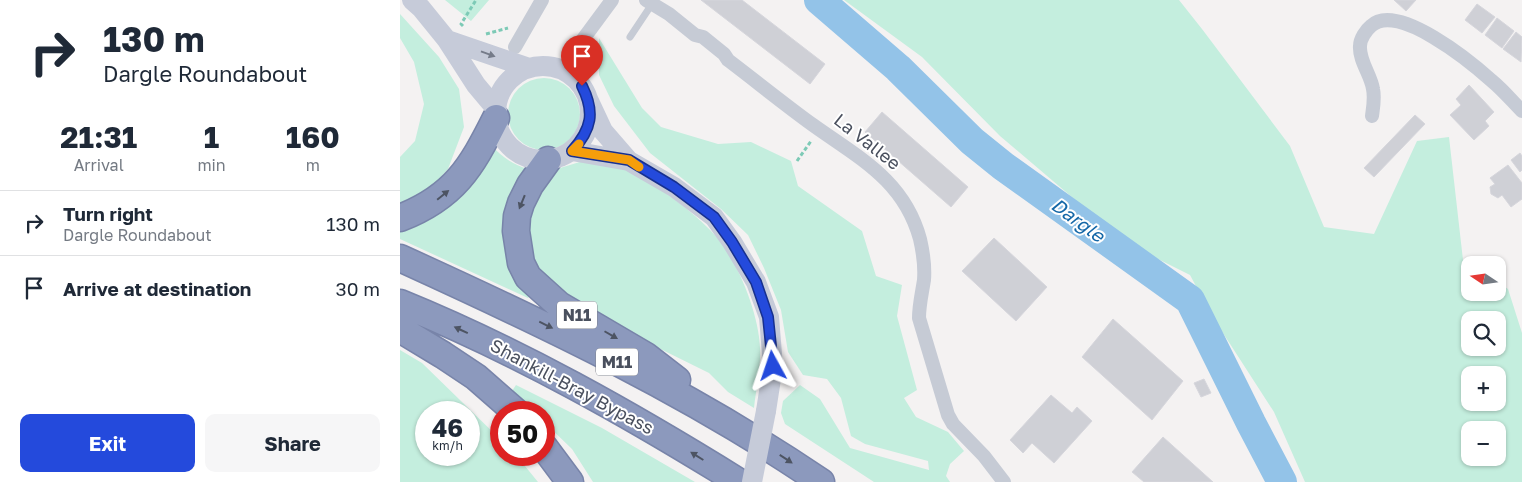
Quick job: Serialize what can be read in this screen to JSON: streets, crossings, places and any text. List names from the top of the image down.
{
  "streets": {
    "highway": ["N11", "M11", "Shankill-Bray Bypass"],
    "street": ["La Vallee"]
  },
  "crossings": [
    ["N11", "M11"]
  ],
  "water": ["Dargle"],
  "north": "left",
  "page": {
    "turn": ["130 m", "Dargle Roundabout"],
    "eta": [
      "21:31",
      "Arrival",
      "1",
      "min",
      "160",
      "m"
    ],
    "list": [
      {
        "name": "Turn right",
        "note": "Dargle Roundabout",
        "value": "130 m"
      },
      {
        "name": "Arrive at destination",
        "value": "30 m"
      }
    ],
    "map_buttons": ["+", "−"],
    "speed": "46 km/h",
    "limit": "50",
    "buttons": ["Exit", "Share"]
  }
}
